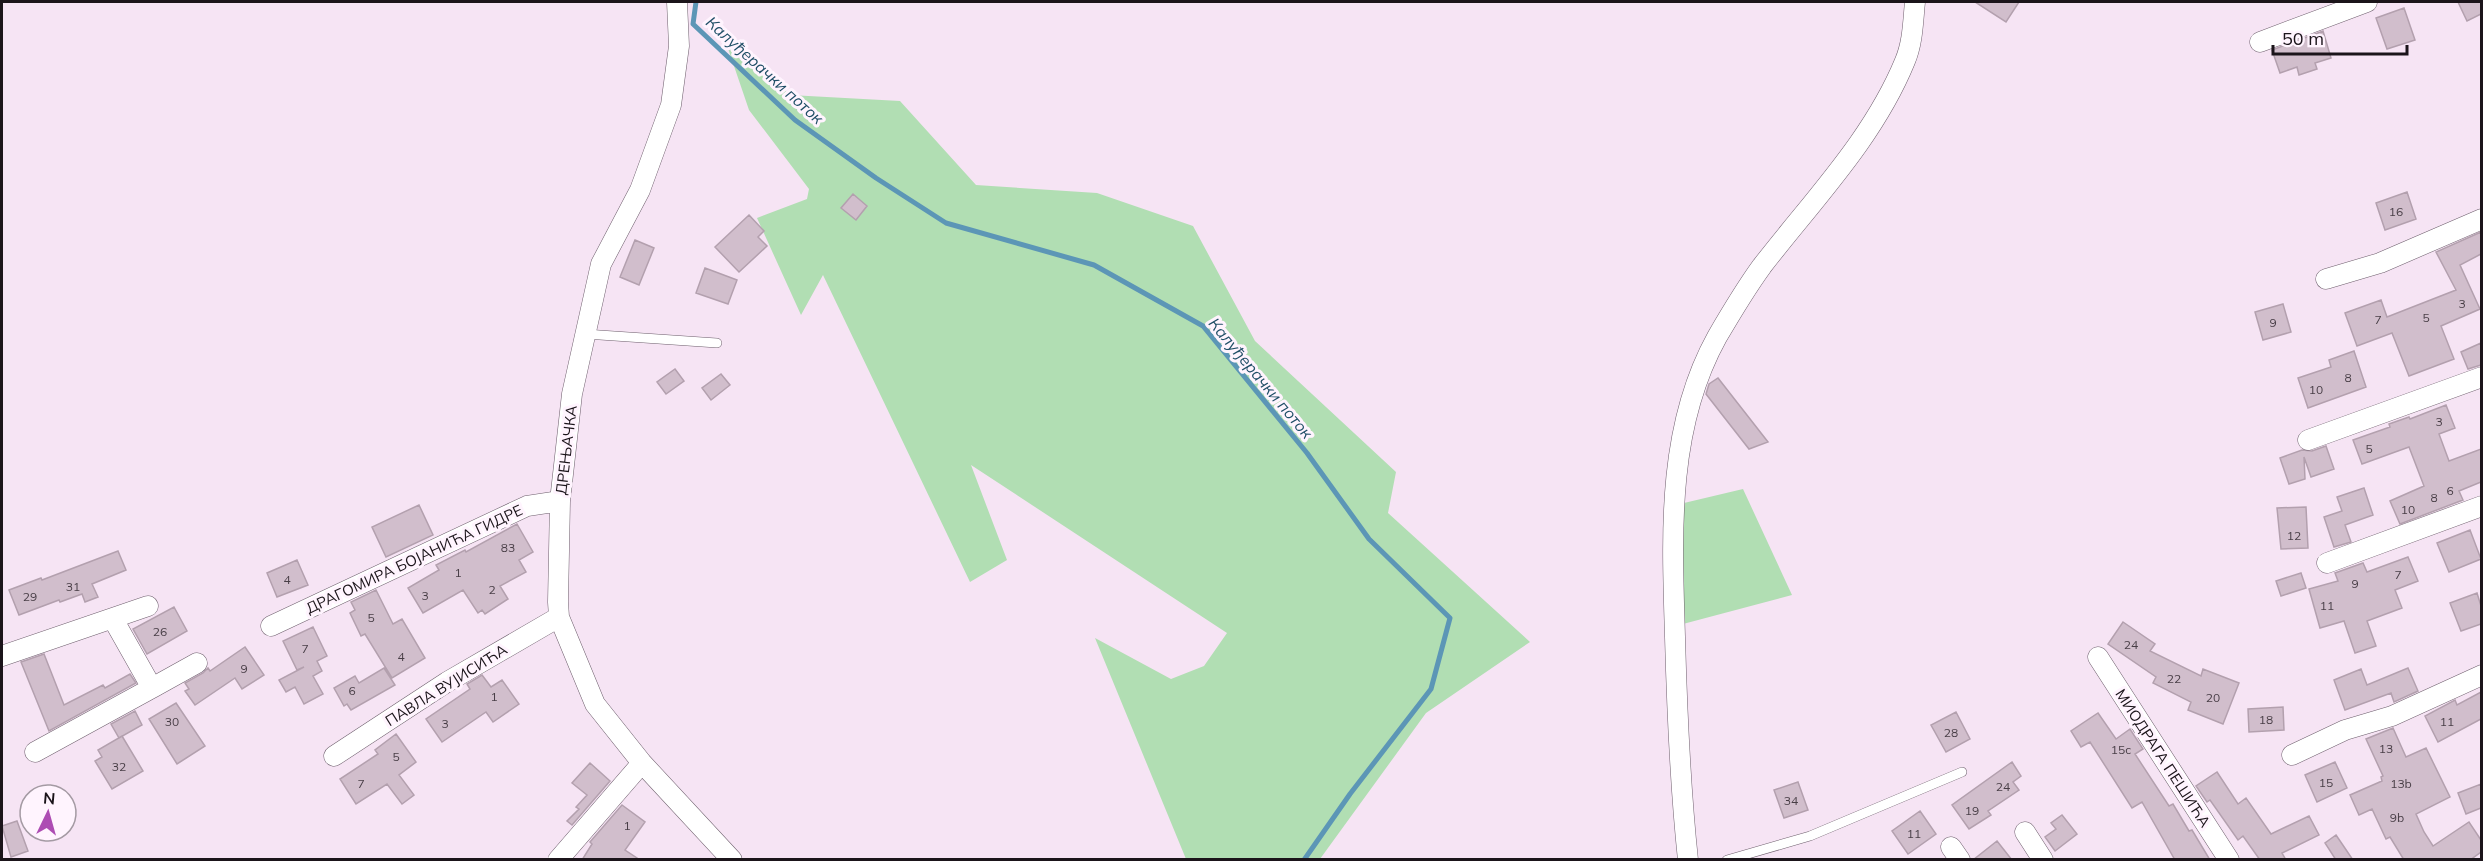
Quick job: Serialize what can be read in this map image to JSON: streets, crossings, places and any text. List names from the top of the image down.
{
  "streets": {
    "street": [
      "ДРЕЊАЧКА",
      "ДРАГОМИРА БОЈАНИЋА ГИДРЕ",
      "ПАВЛА ВУЈИСИЋА",
      "МИОДРАГА ПЕШИЋА"
    ]
  },
  "crossings": [
    ["ДРЕЊАЧКА", "ДРАГОМИРА БОЈАНИЋА ГИДРЕ"],
    ["ДРЕЊАЧКА", "ПАВЛА ВУЈИСИЋА"]
  ],
  "water": ["Калуђерачки поток"],
  "house_numbers": [
    "16",
    "3",
    "5",
    "7",
    "9",
    "8",
    "10",
    "3",
    "5",
    "6",
    "8",
    "10",
    "12",
    "83",
    "1",
    "7",
    "4",
    "9",
    "31",
    "2",
    "3",
    "29",
    "11",
    "5",
    "26",
    "24",
    "7",
    "4",
    "9",
    "22",
    "6",
    "1",
    "20",
    "18",
    "30",
    "11",
    "3",
    "28",
    "13",
    "15c",
    "5",
    "32",
    "15",
    "7",
    "13b",
    "24",
    "34",
    "19",
    "9b",
    "1",
    "11"
  ],
  "scale_bar": "50 m",
  "north": "top"
}
